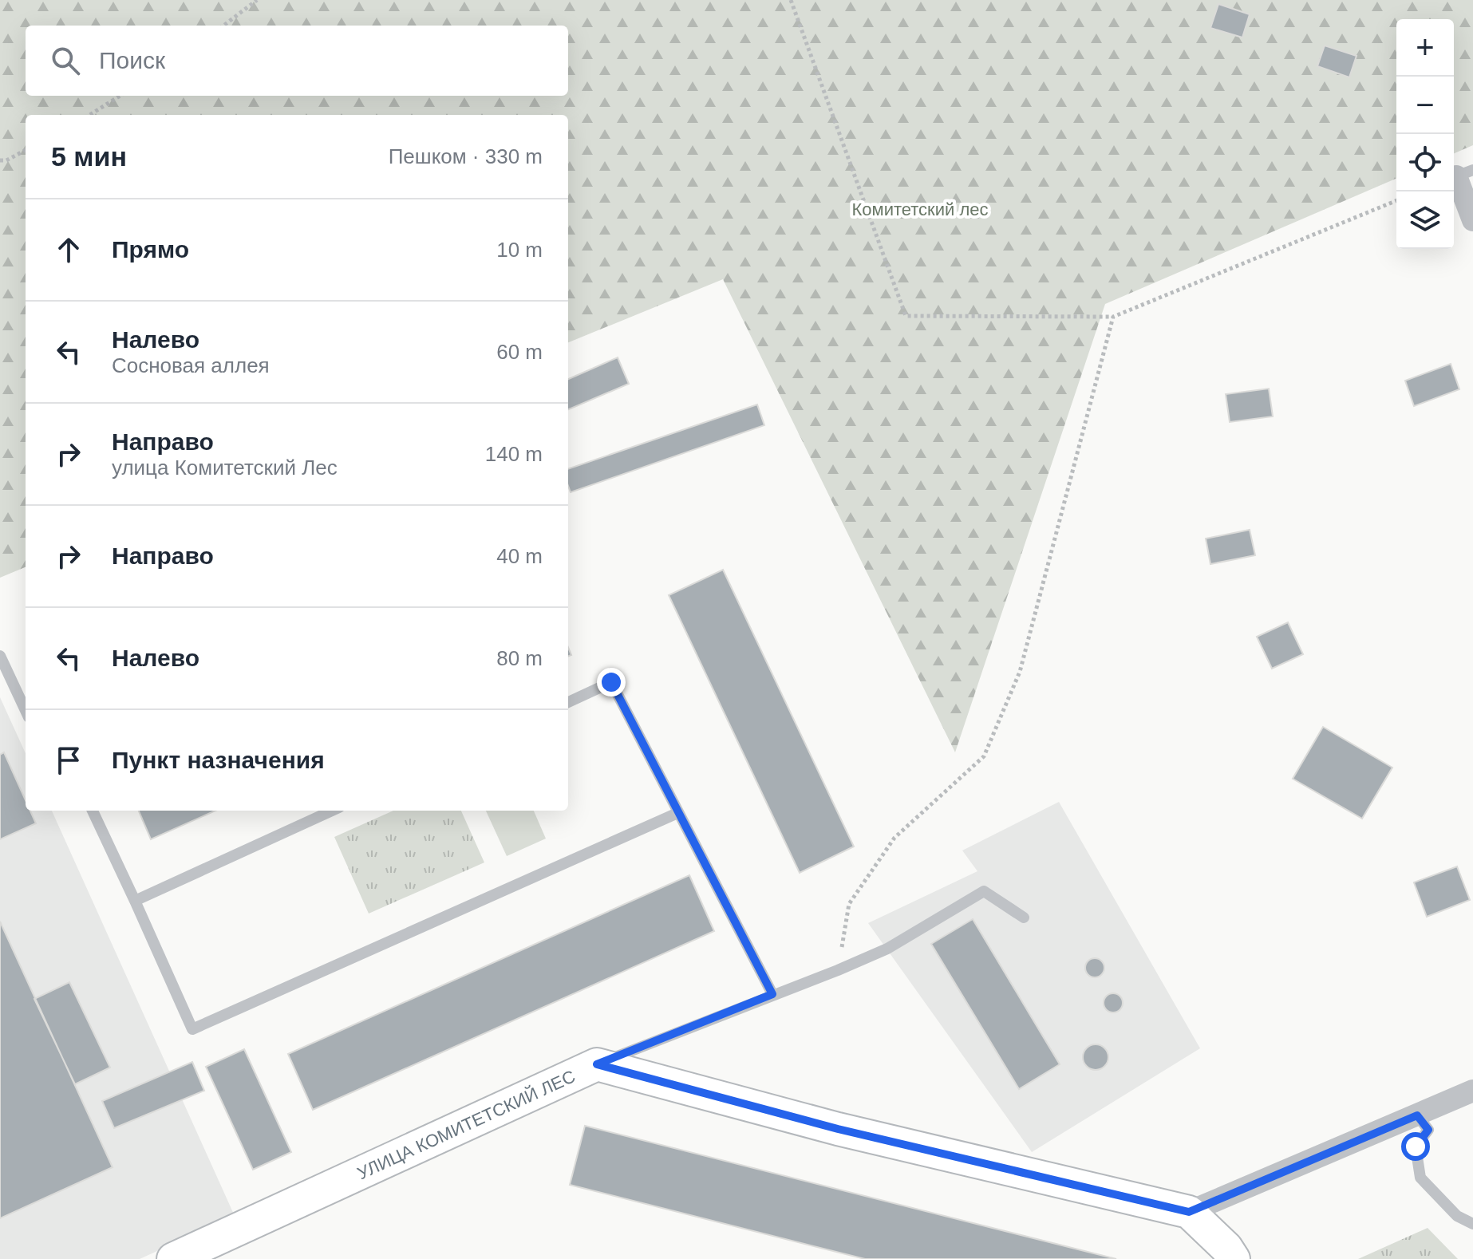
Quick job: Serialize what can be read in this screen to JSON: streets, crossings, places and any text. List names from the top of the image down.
{
  "streets": {
    "street": ["УЛИЦА КОМИТЕТСКИЙ ЛЕС"]
  },
  "parks": ["Комитетский лес"],
  "page": {
    "map_buttons": ["+", "−"],
    "search": "Поиск",
    "heading": ["5 мин", "Пешком · 330 m"],
    "list": [
      ["Прямо", "10 m"],
      ["Налево", "Сосновая аллея", "60 m"],
      ["Направо", "улица Комитетский Лес", "140 m"],
      ["Направо", "40 m"],
      ["Налево", "80 m"],
      "Пункт назначения"
    ]
  }
}
